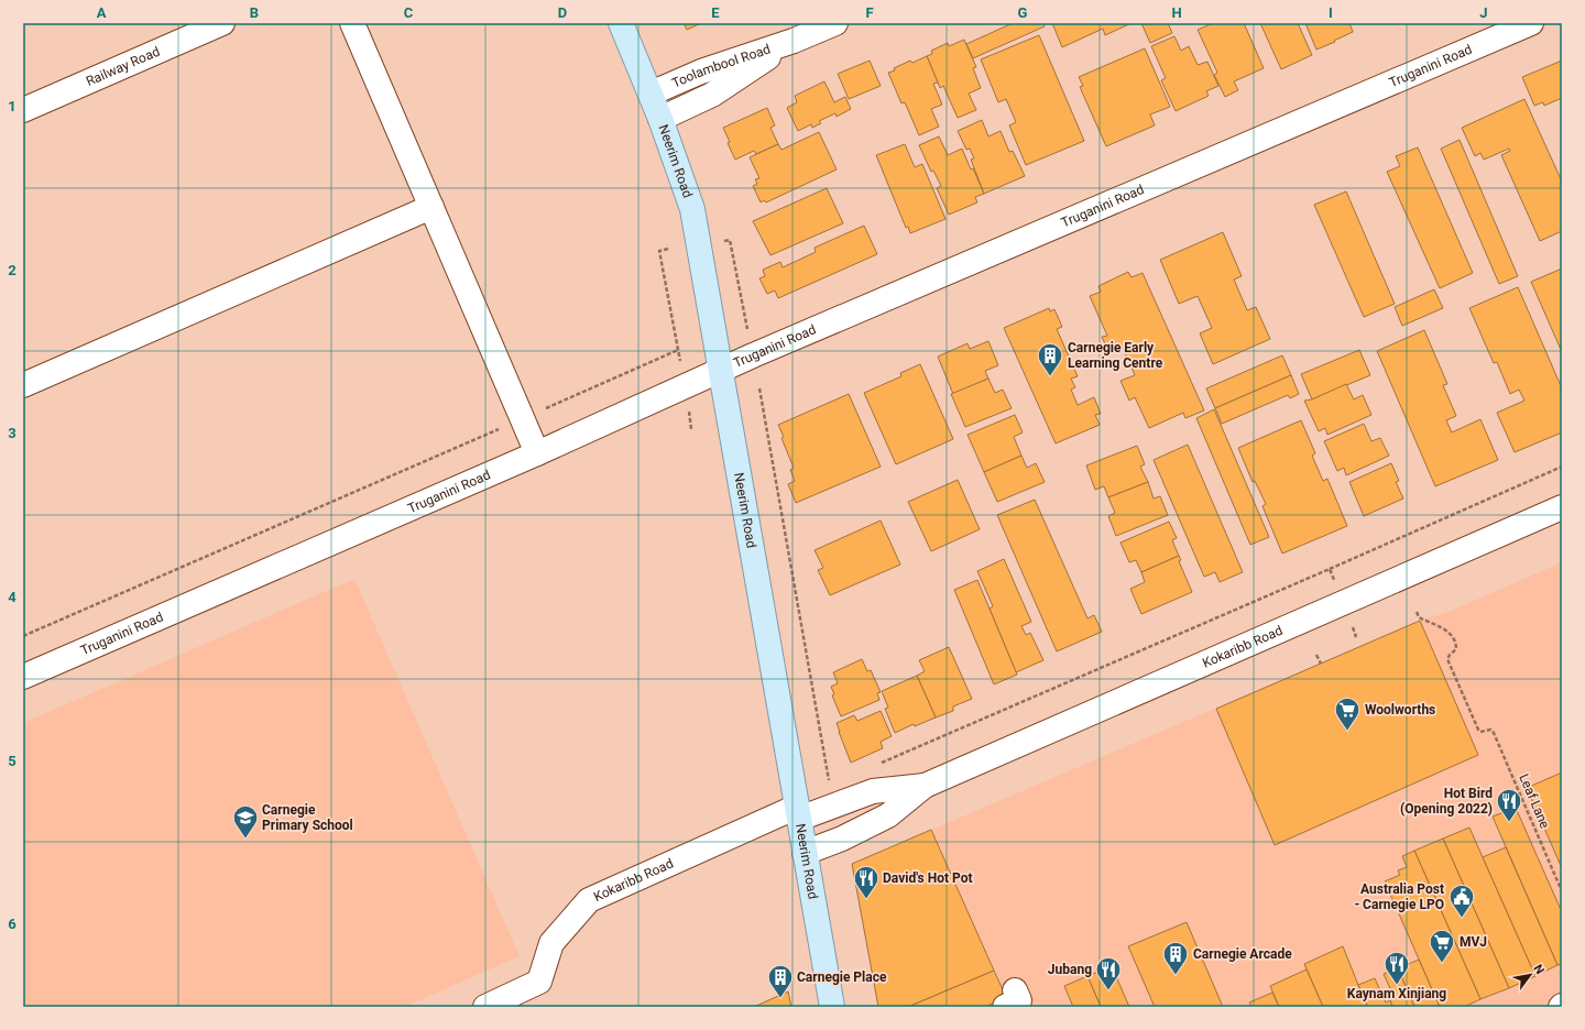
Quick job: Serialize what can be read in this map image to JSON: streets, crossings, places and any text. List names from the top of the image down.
{
  "streets": {
    "main road": ["Neerim Road"],
    "street": [
      "Toolambool Road",
      "Truganini Road",
      "Railway Road",
      "Kokaribb Road"
    ],
    "path": ["Leaf Lane"]
  },
  "crossings": [
    ["Toolambool Road", "Neerim Road"],
    ["Truganini Road", "Neerim Road"],
    ["Neerim Road", "Kokaribb Road"]
  ],
  "places": {
    "building": ["Carnegie Early Learning Centre", "Carnegie Arcade", "Carnegie Place"],
    "supermarket": ["Woolworths", "MVJ"],
    "restaurant": [
      "Hot Bird (Opening 2022)",
      "David's Hot Pot",
      "Kaynam Xinjiang",
      "Jubang"
    ],
    "school or university": ["Carnegie Primary School"],
    "public building": ["Australia Post - Carnegie LPO"]
  },
  "north": "top right",
  "grid": {
    "columns": [
      "A",
      "B",
      "C",
      "D",
      "E",
      "F",
      "G",
      "H",
      "I",
      "J"
    ],
    "rows": [
      "1",
      "2",
      "3",
      "4",
      "5",
      "6"
    ]
  }
}
